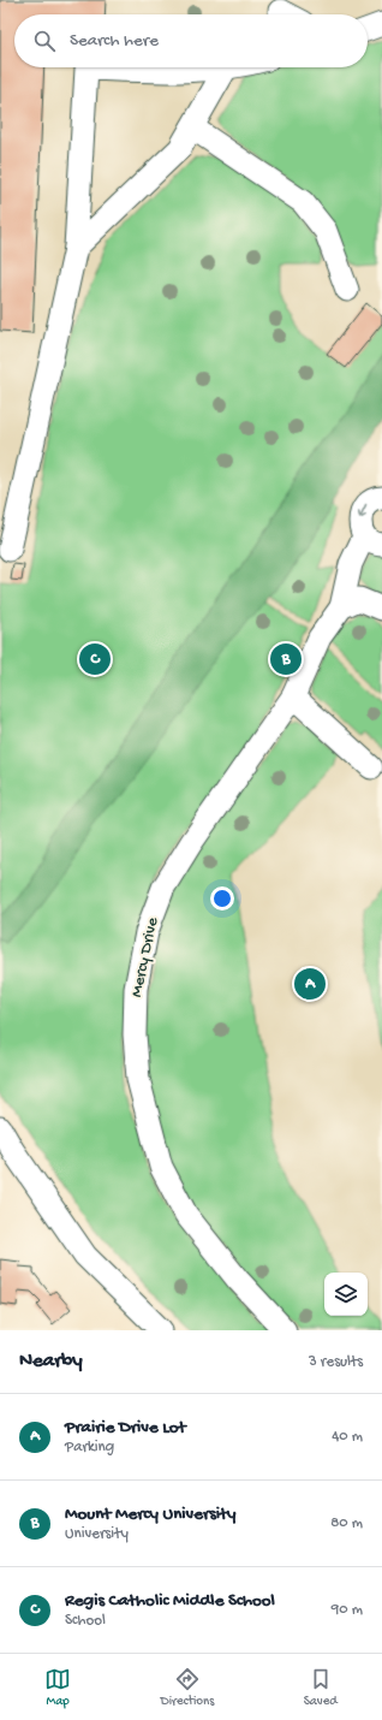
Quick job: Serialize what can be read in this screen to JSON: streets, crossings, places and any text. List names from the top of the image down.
{
  "streets": {
    "street": ["Mercy Drive"]
  },
  "page": {
    "search": "Search here",
    "pins": ["B", "C", "A"],
    "heading": ["Nearby", "3 results"],
    "list": [
      {
        "mark": "A",
        "name": "Prairie Drive Lot",
        "note": "Parking",
        "value": "40 m"
      },
      {
        "mark": "B",
        "name": "Mount Mercy University",
        "note": "University",
        "value": "80 m"
      },
      {
        "mark": "C",
        "name": "Regis Catholic Middle School",
        "note": "School",
        "value": "90 m"
      }
    ],
    "nav": ["Map", "Directions", "Saved"]
  }
}
